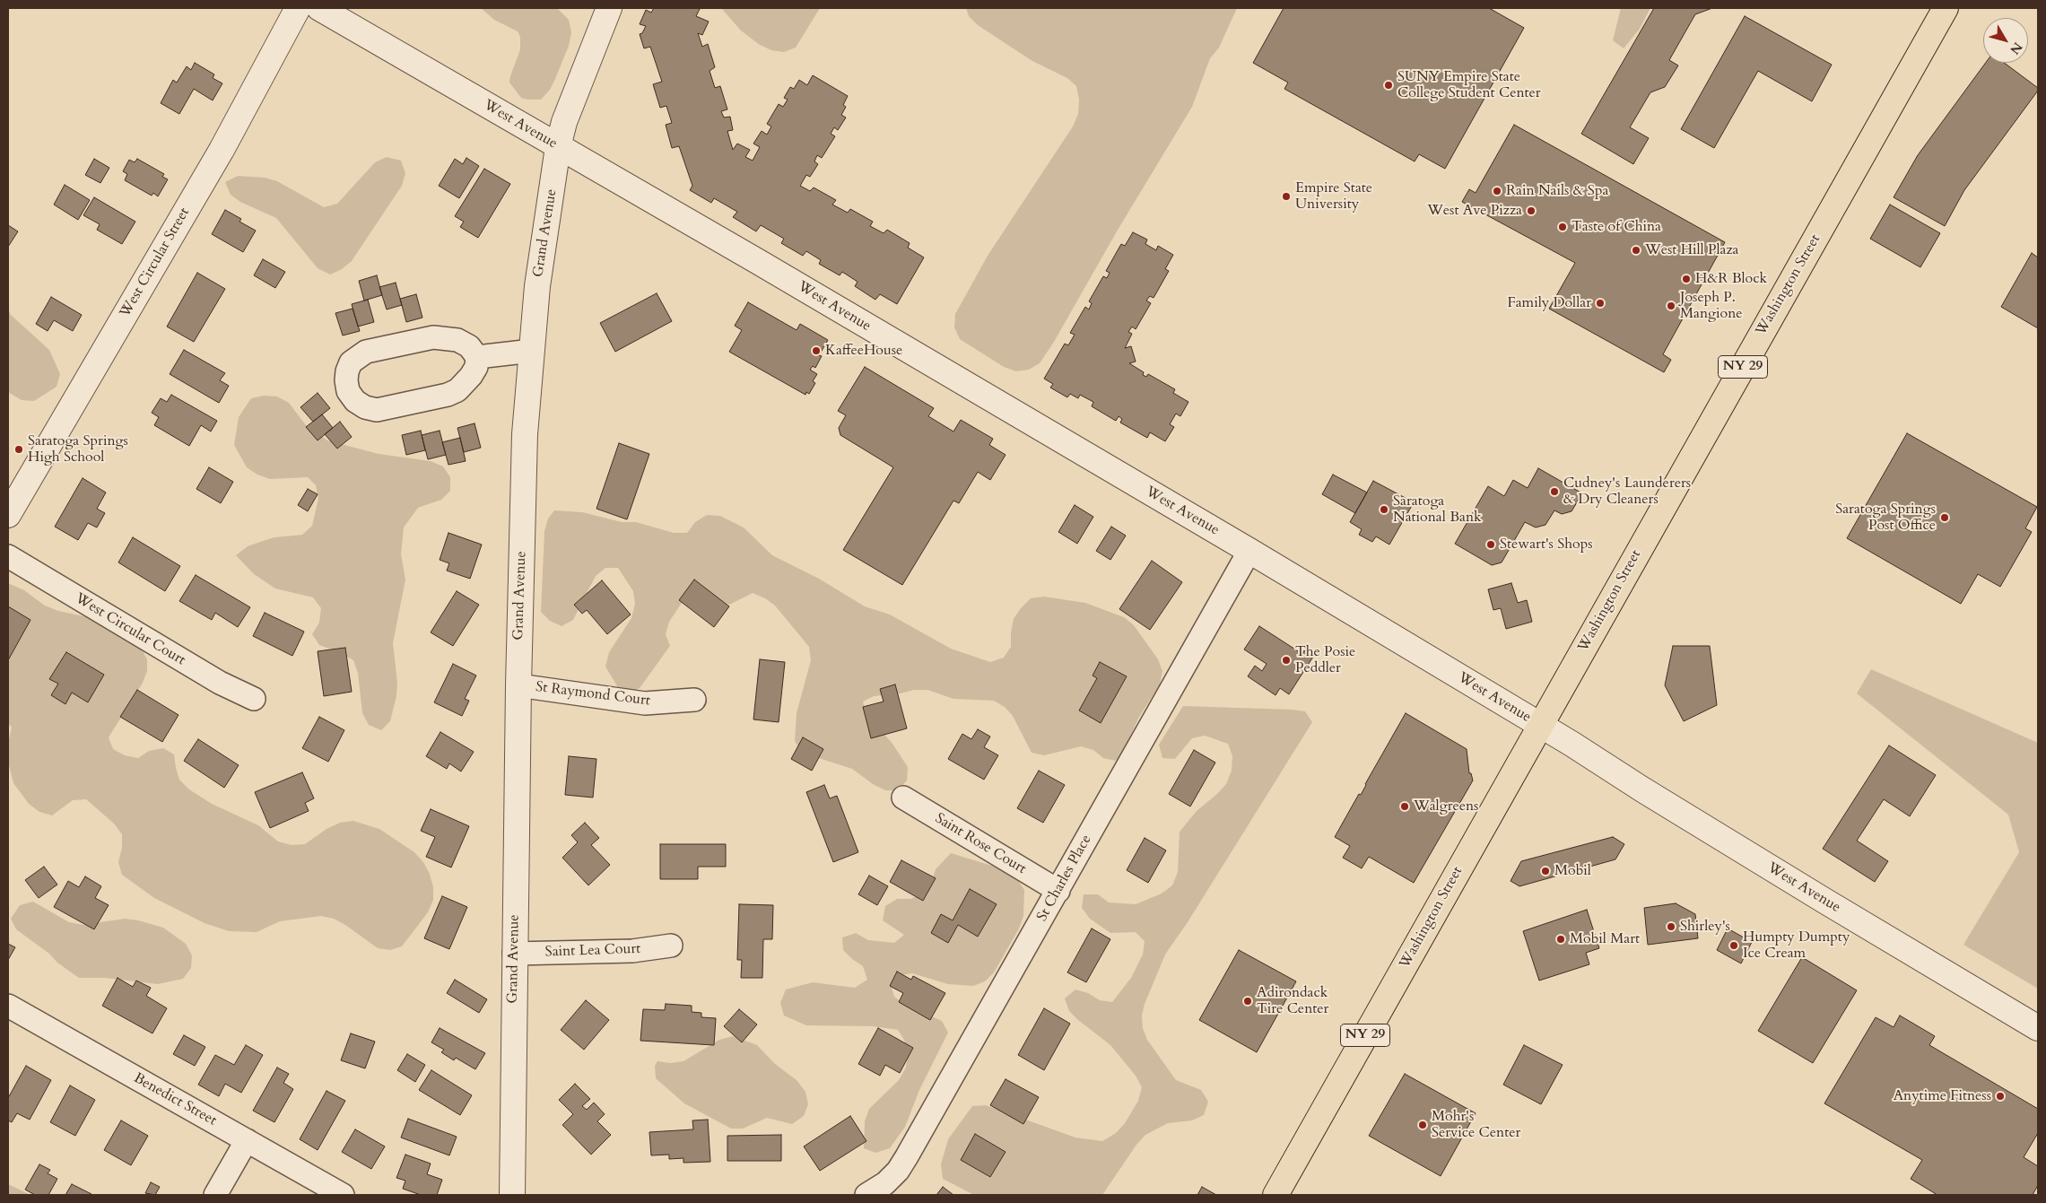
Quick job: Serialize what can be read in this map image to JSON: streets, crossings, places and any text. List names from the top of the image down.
{
  "streets": {
    "highway": ["Washington Street", "NY 29"],
    "street": [
      "West Avenue",
      "Grand Avenue",
      "West Circular Street",
      "West Circular Court",
      "St Raymond Court",
      "Saint Rose Court",
      "St Charles Place",
      "Saint Lea Court",
      "Benedict Street"
    ]
  },
  "crossings": [
    ["West Avenue", "Grand Avenue"],
    ["West Avenue", "Washington Street"],
    ["West Avenue", "St Charles Place"],
    ["Grand Avenue", "St Raymond Court"],
    ["Grand Avenue", "Saint Lea Court"],
    ["Saint Rose Court", "St Charles Place"]
  ],
  "places": [
    "SUNY Empire State College Student Center",
    "Rain Nails & Spa",
    "Empire State University",
    "West Ave Pizza",
    "Taste of China",
    "West Hill Plaza",
    "H&R Block",
    "Family Dollar",
    "Joseph P. Mangione",
    "KaffeeHouse",
    "Saratoga Springs High School",
    "Cudney's Launderers & Dry Cleaners",
    "Saratoga National Bank",
    "Saratoga Springs Post Office",
    "Stewart's Shops",
    "The Posie Peddler",
    "Walgreens",
    "Mobil",
    "Shirley's",
    "Mobil Mart",
    "Humpty Dumpty Ice Cream",
    "Adirondack Tire Center",
    "Anytime Fitness",
    "Mohr's Service Center"
  ],
  "north": "bottom right"
}
